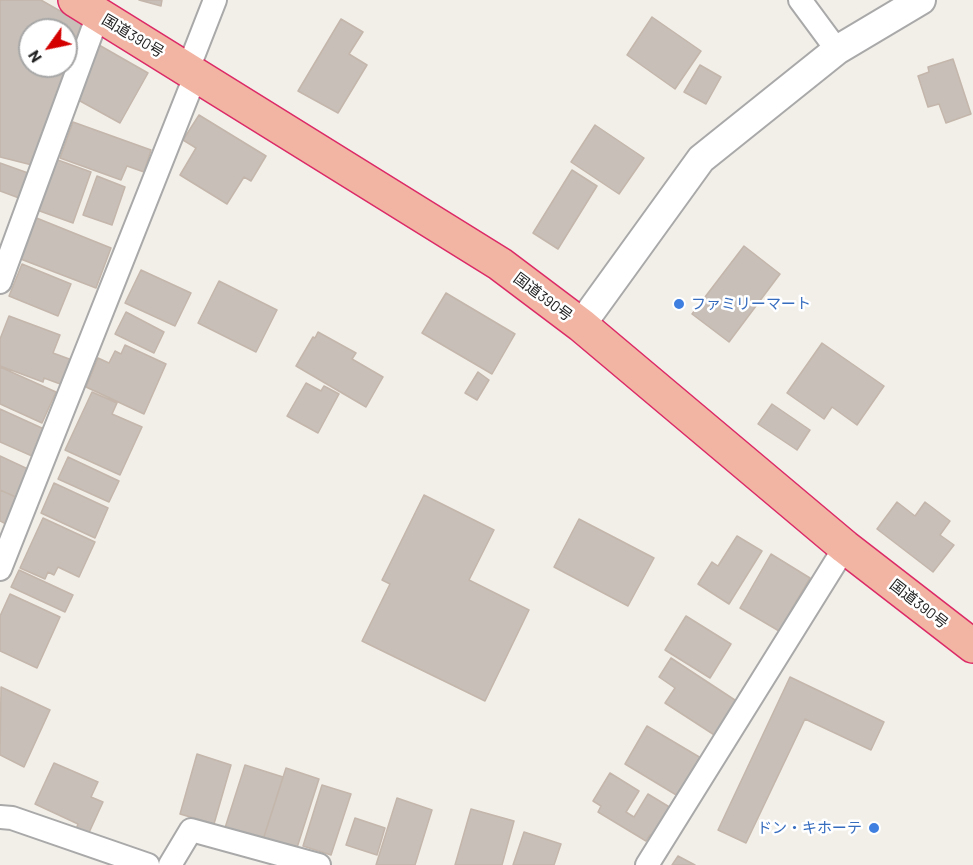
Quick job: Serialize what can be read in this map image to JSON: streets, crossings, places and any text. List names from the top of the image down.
{
  "streets": {
    "highway": ["国道390号"]
  },
  "places": ["ファミリーマート", "ドン・キホーテ"],
  "north": "bottom left"
}
